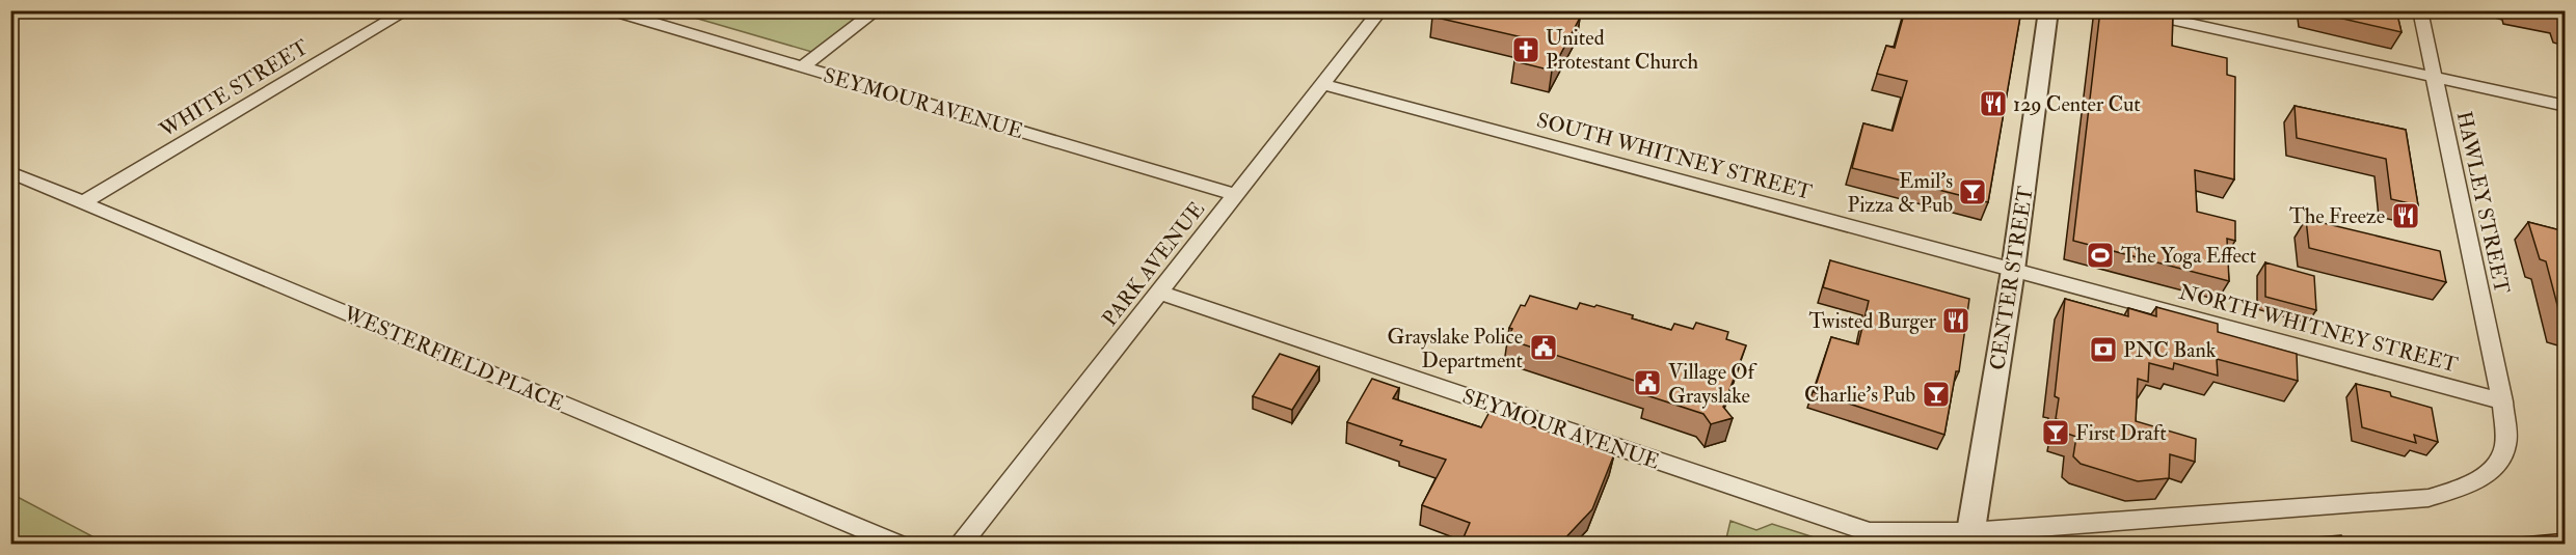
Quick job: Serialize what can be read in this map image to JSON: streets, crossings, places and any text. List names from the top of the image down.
{
  "streets": {
    "street": [
      "WHITE STREET",
      "SEYMOUR AVENUE",
      "SOUTH WHITNEY STREET",
      "HAWLEY STREET",
      "PARK AVENUE",
      "CENTER STREET",
      "NORTH WHITNEY STREET",
      "WESTERFIELD PLACE"
    ]
  },
  "crossings": [
    ["WHITE STREET", "WESTERFIELD PLACE"],
    ["SEYMOUR AVENUE", "HAWLEY STREET"],
    ["SEYMOUR AVENUE", "PARK AVENUE"],
    ["SEYMOUR AVENUE", "CENTER STREET"],
    ["SOUTH WHITNEY STREET", "PARK AVENUE"],
    ["SOUTH WHITNEY STREET", "CENTER STREET"],
    ["SOUTH WHITNEY STREET", "NORTH WHITNEY STREET"],
    ["HAWLEY STREET", "CENTER STREET"],
    ["HAWLEY STREET", "NORTH WHITNEY STREET"],
    ["CENTER STREET", "NORTH WHITNEY STREET"]
  ],
  "places": {
    "church": ["United Protestant Church"],
    "restaurant": ["129 Center Cut", "The Freeze", "Twisted Burger"],
    "bar": ["Emil's Pizza & Pub", "Charlie's Pub", "First Draft"],
    "sports": ["The Yoga Effect"],
    "public building": ["Grayslake Police Department", "Village Of Grayslake"],
    "bank": ["PNC Bank"]
  }
}
